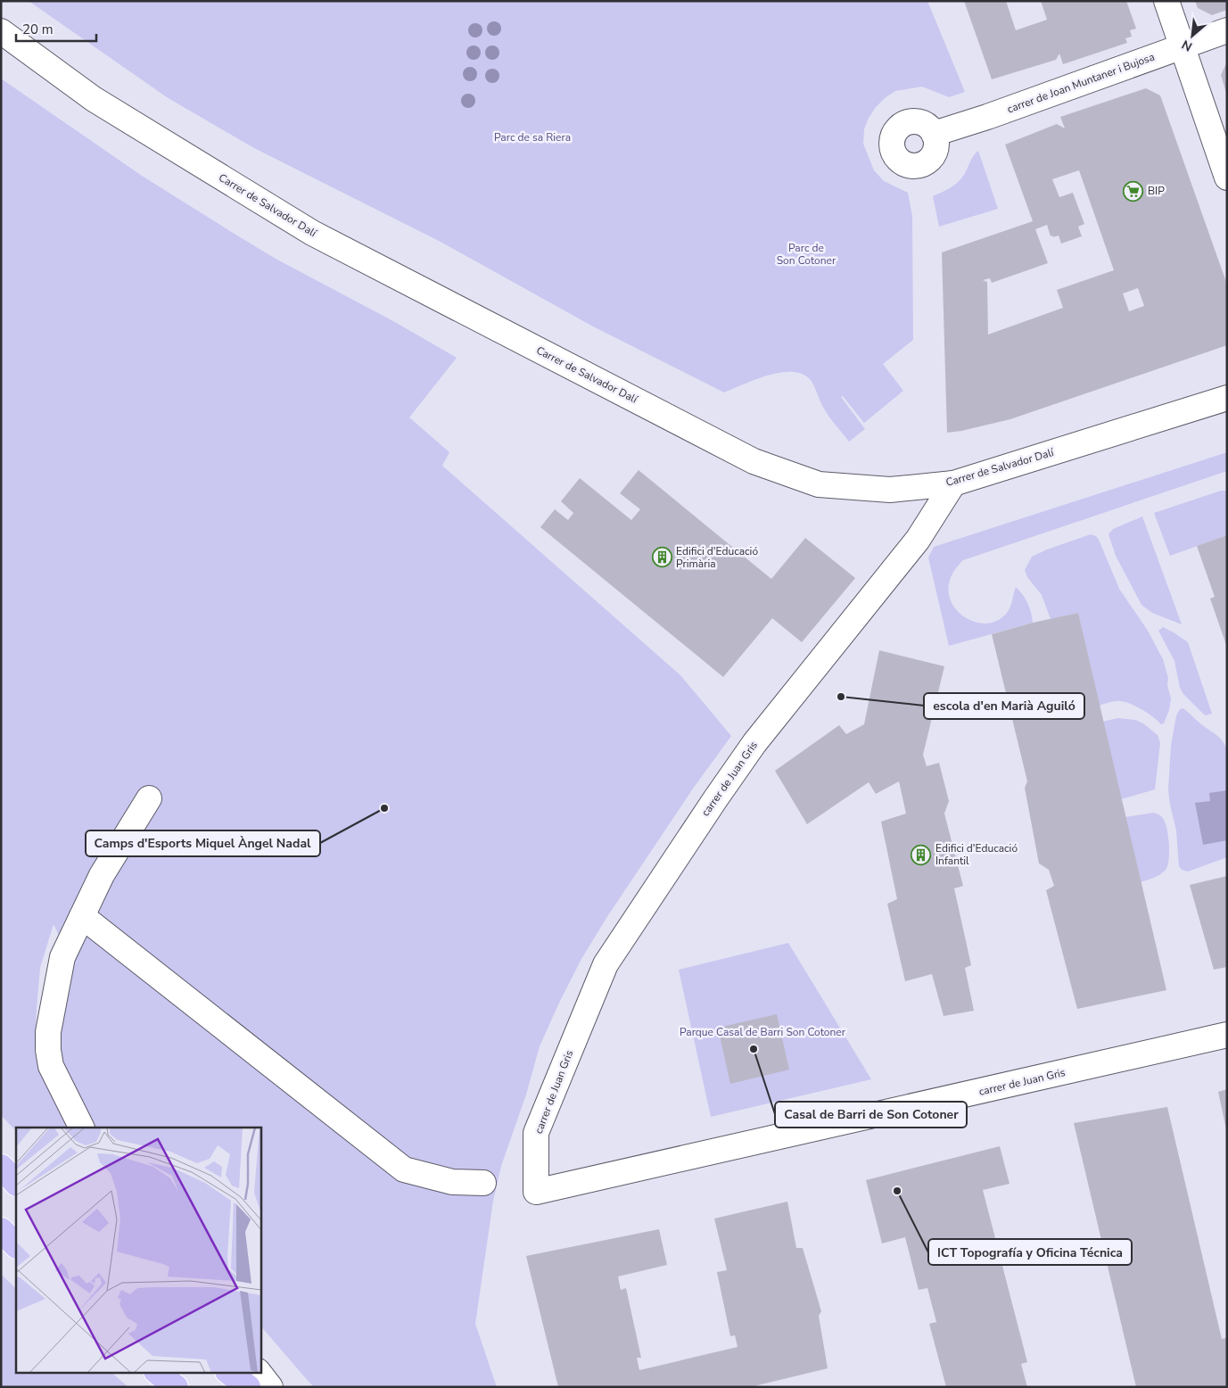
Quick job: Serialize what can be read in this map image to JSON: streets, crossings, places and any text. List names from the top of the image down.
{
  "streets": {
    "street": ["carrer de Joan Muntaner i Bujosa", "Carrer de Salvador Dalí", "carrer de Juan Gris"]
  },
  "crossings": [
    ["Carrer de Salvador Dalí", "carrer de Juan Gris"]
  ],
  "parks": ["Parc de sa Riera", "Parc de Son Cotoner", "Parque Casal de Barri Son Cotoner"],
  "places": {
    "supermarket": ["BIP"],
    "building": ["Edifici d'Educació Primària", "Edifici d'Educació Infantil"],
    "other": [
      "escola d'en Marià Aguiló",
      "Camps d'Esports Miquel Àngel Nadal",
      "Casal de Barri de Son Cotoner",
      "ICT Topografía y Oficina Técnica"
    ]
  },
  "scale_bar": "20 m",
  "north": "bottom left"
}
